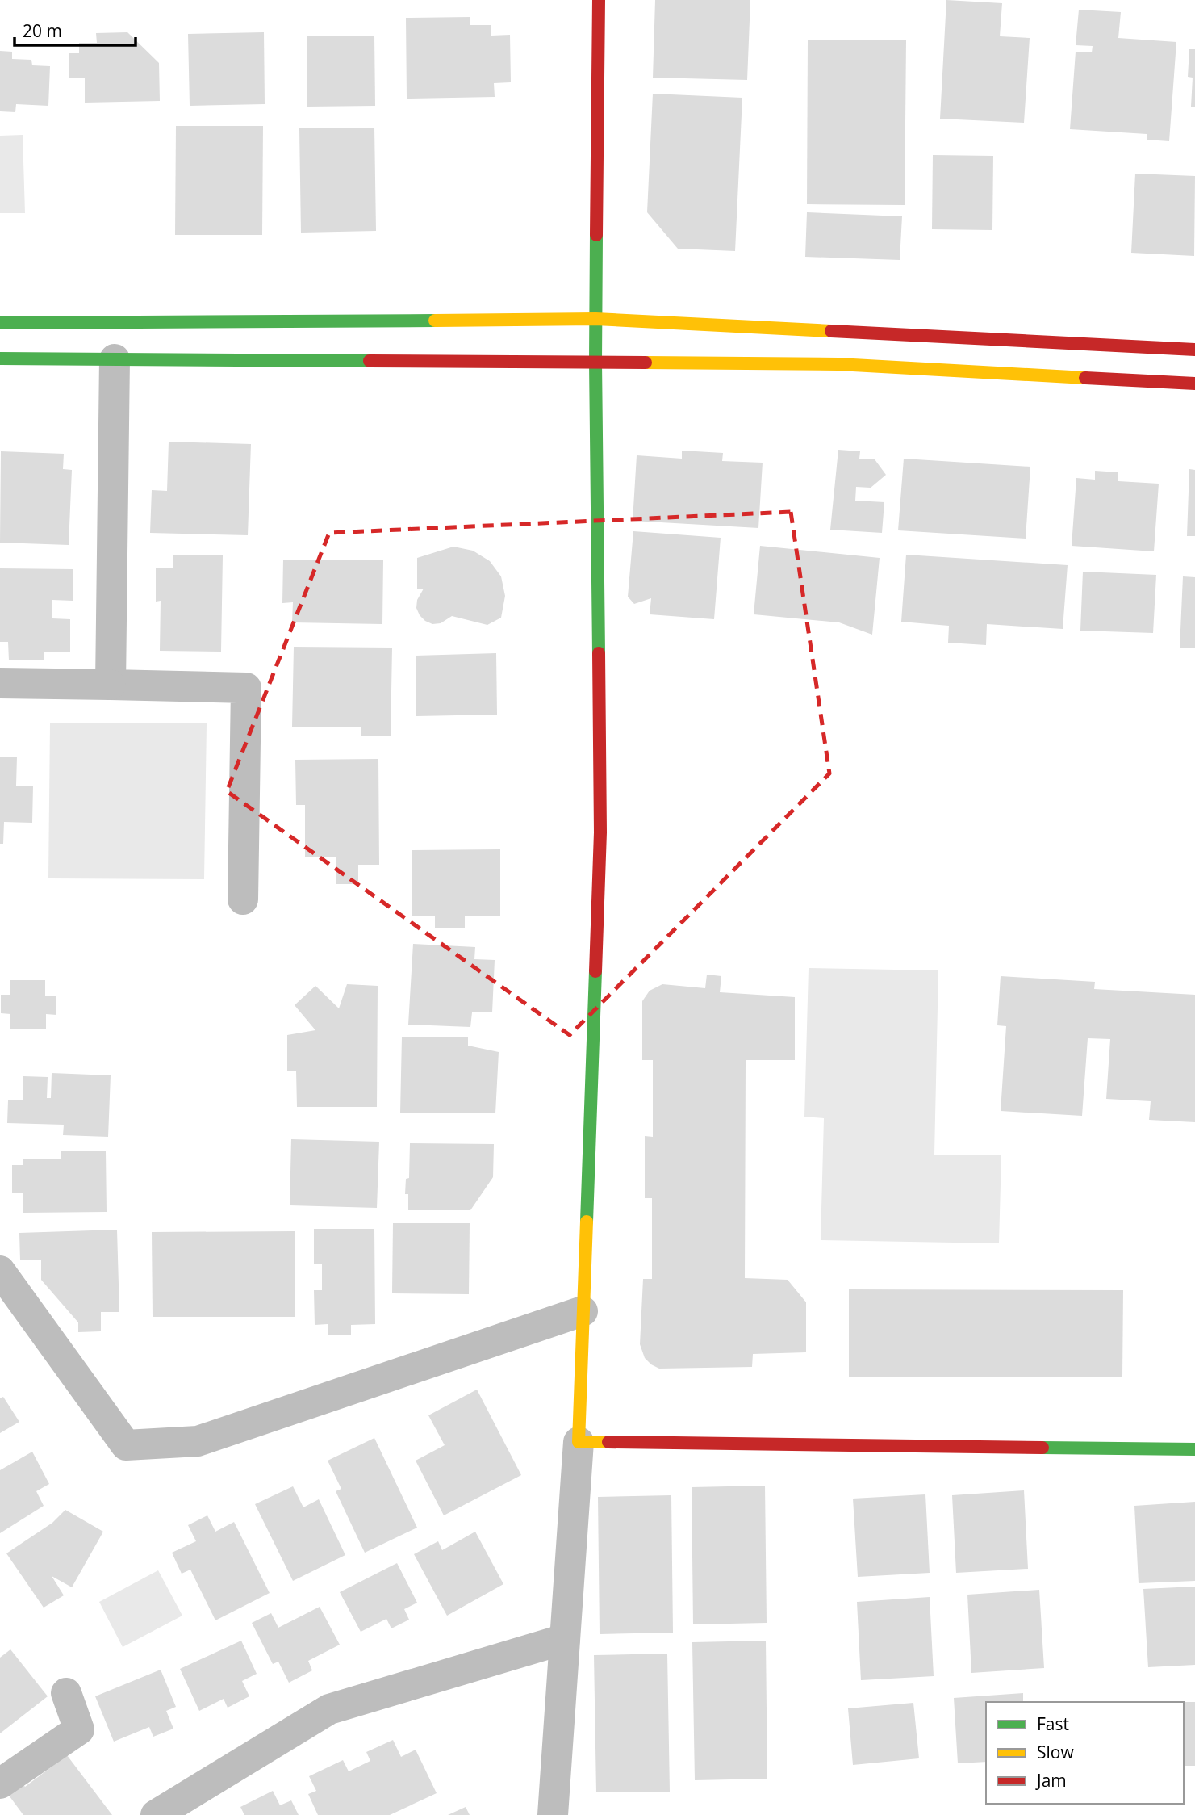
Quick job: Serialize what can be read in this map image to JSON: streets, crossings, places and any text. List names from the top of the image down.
{
  "legend": ["Fast", "Slow", "Jam"],
  "scale_bar": "20 m"
}
